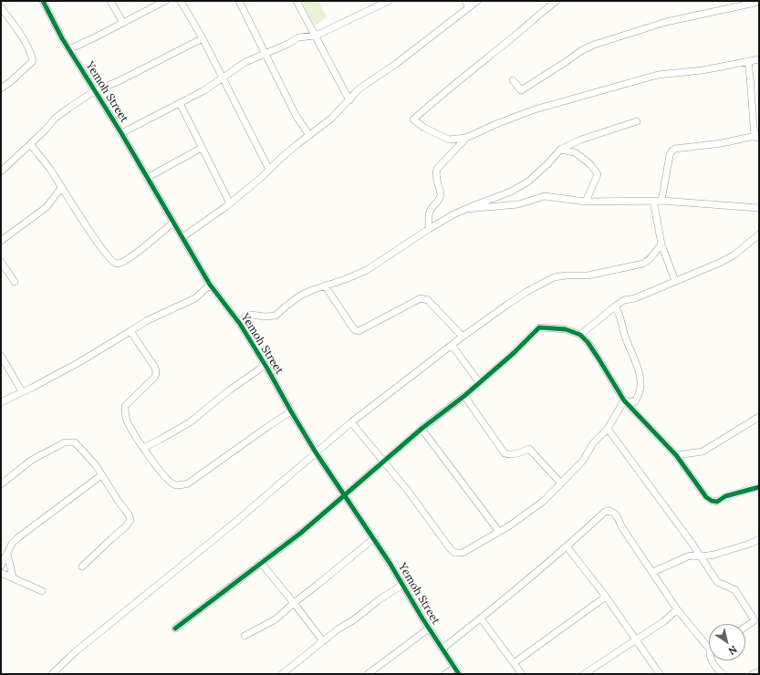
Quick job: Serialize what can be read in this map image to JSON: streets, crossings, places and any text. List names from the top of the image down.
{
  "streets": {
    "street": ["Yemoh Street"]
  },
  "north": "bottom right"
}
